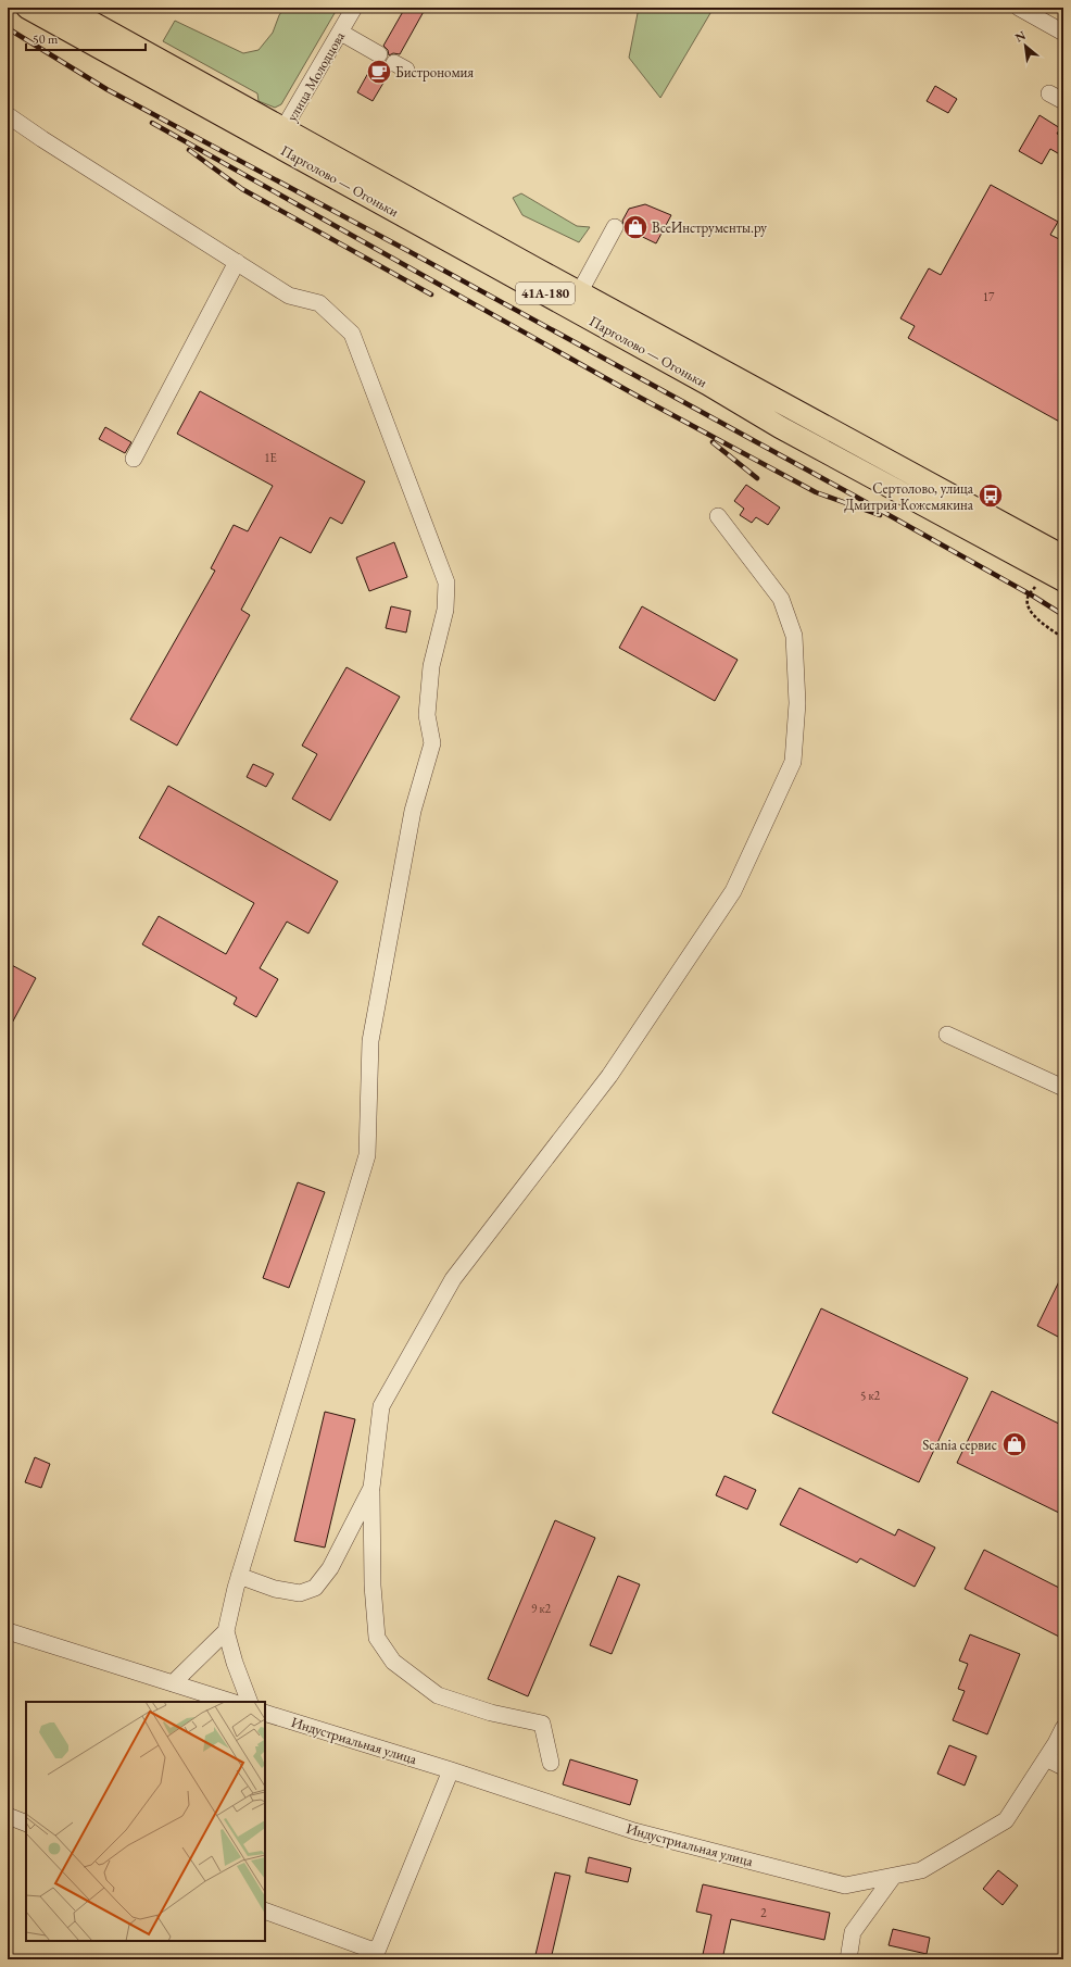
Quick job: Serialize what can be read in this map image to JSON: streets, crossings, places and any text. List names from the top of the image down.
{
  "streets": {
    "main road": ["Парголово — Огоньки", "41А-180"],
    "street": ["улица Молодцова", "Индустриальная улица"]
  },
  "crossings": [
    ["улица Молодцова", "Парголово — Огоньки"]
  ],
  "places": {
    "cafe": ["Бистрономия"],
    "shop": ["ВсеИнструменты.ру", "Scania сервис"],
    "bus stop": ["Сертолово, улица Дмитрия Кожемякина"]
  },
  "house_numbers": [
    "17",
    "1Е",
    "5 к2",
    "9 к2",
    "2"
  ],
  "scale_bar": "50 m",
  "north": "top left"
}
